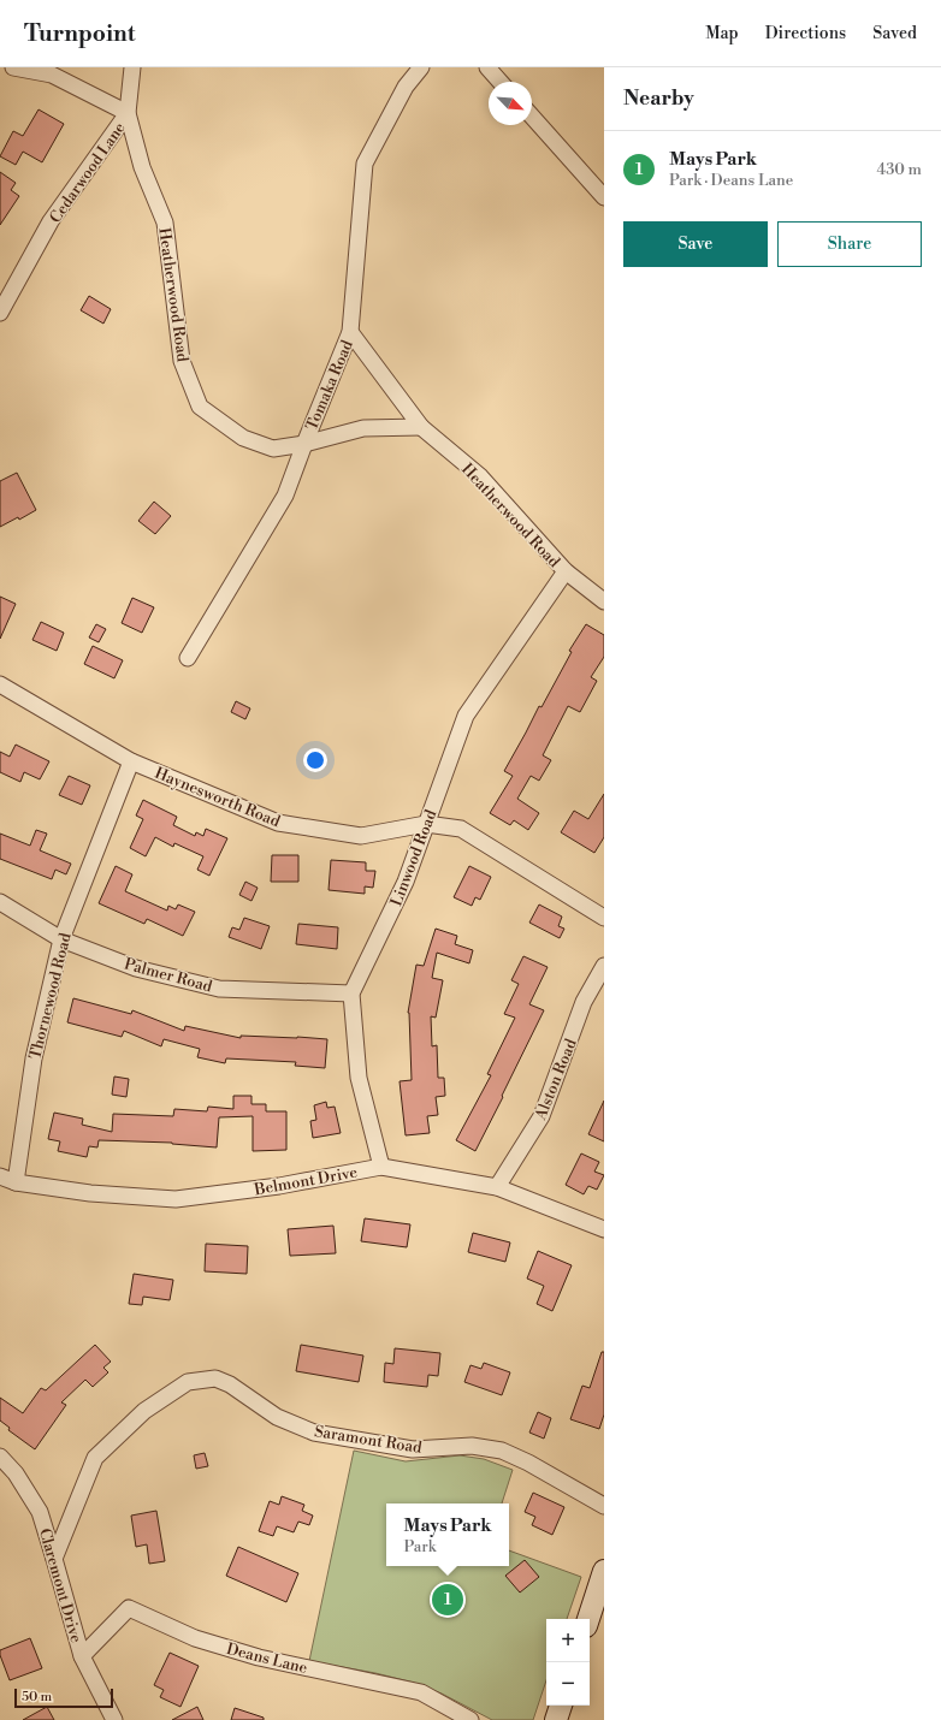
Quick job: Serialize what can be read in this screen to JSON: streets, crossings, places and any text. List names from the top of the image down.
{
  "streets": {
    "street": [
      "Cedarwood Lane",
      "Heatherwood Road",
      "Tomaka Road",
      "Haynesworth Road",
      "Linwood Road",
      "Palmer Road",
      "Thornewood Road",
      "Alston Road",
      "Belmont Drive",
      "Saramont Road",
      "Claremont Drive",
      "Deans Lane"
    ]
  },
  "crossings": [
    ["Cedarwood Lane", "Heatherwood Road"],
    ["Heatherwood Road", "Tomaka Road"],
    ["Heatherwood Road", "Linwood Road"],
    ["Haynesworth Road", "Linwood Road"],
    ["Haynesworth Road", "Thornewood Road"],
    ["Linwood Road", "Palmer Road"],
    ["Palmer Road", "Thornewood Road"],
    ["Thornewood Road", "Belmont Drive"],
    ["Alston Road", "Belmont Drive"],
    ["Saramont Road", "Claremont Drive"],
    ["Claremont Drive", "Deans Lane"]
  ],
  "scale_bar": "50 m",
  "north": "bottom right",
  "page": {
    "header": "Turnpoint",
    "nav": ["Map", "Directions", "Saved"],
    "heading": "Nearby",
    "list": [
      {
        "mark": "1",
        "name": "Mays Park",
        "note": "Park · Deans Lane",
        "value": "430 m"
      }
    ],
    "buttons": ["Save", "Share"],
    "popup": ["Mays Park", "Park"],
    "pins": "1",
    "map_buttons": ["+", "−"],
    "scale": "50 m"
  }
}
